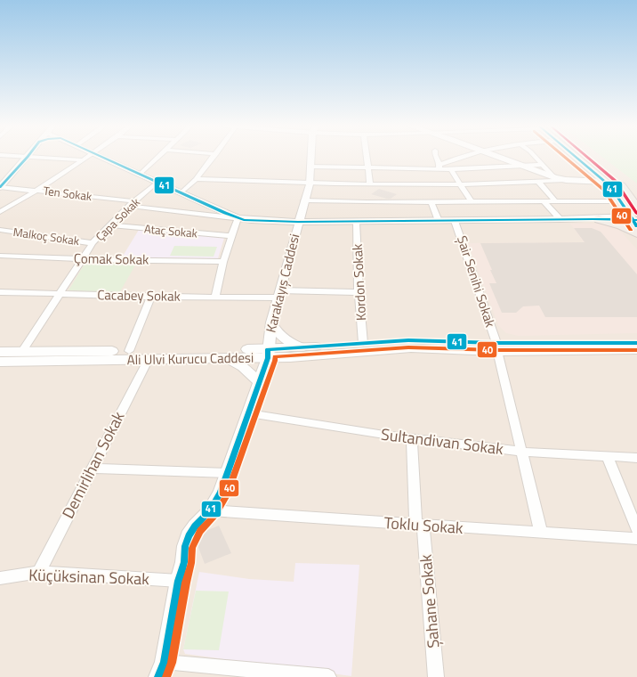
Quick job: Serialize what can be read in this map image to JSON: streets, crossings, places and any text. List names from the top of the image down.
{
  "streets": {
    "main road": ["Ali Ulvi Kurucu Caddesi"],
    "street": [
      "Ten Sokak",
      "Çapa Sokak",
      "Ataç Sokak",
      "Malkoç Sokak",
      "Çomak Sokak",
      "Şair Senihi Sokak",
      "Kordon Sokak",
      "Karakayış Caddesi",
      "Cacabey Sokak",
      "Sultandivan Sokak",
      "Demirlihan Sokak",
      "Toklu Sokak",
      "Küçüksinan Sokak",
      "Şahane Sokak"
    ]
  },
  "crossings": [
    ["Ten Sokak", "Çapa Sokak"],
    ["Çapa Sokak", "Ataç Sokak"],
    ["Çapa Sokak", "Malkoç Sokak"],
    ["Çapa Sokak", "Çomak Sokak"],
    ["Çapa Sokak", "Cacabey Sokak"],
    ["Çapa Sokak", "Ali Ulvi Kurucu Caddesi"],
    ["Şair Senihi Sokak", "Ali Ulvi Kurucu Caddesi"],
    ["Şair Senihi Sokak", "Sultandivan Sokak"],
    ["Şair Senihi Sokak", "Toklu Sokak"],
    ["Kordon Sokak", "Cacabey Sokak"],
    ["Kordon Sokak", "Ali Ulvi Kurucu Caddesi"],
    ["Karakayış Caddesi", "Cacabey Sokak"],
    ["Karakayış Caddesi", "Ali Ulvi Kurucu Caddesi"],
    ["Karakayış Caddesi", "Sultandivan Sokak"],
    ["Karakayış Caddesi", "Toklu Sokak"],
    ["Karakayış Caddesi", "Küçüksinan Sokak"],
    ["Ali Ulvi Kurucu Caddesi", "Demirlihan Sokak"],
    ["Sultandivan Sokak", "Şahane Sokak"],
    ["Demirlihan Sokak", "Küçüksinan Sokak"],
    ["Toklu Sokak", "Şahane Sokak"]
  ],
  "lines": ["transit line 41", "transit line 40"]
}
